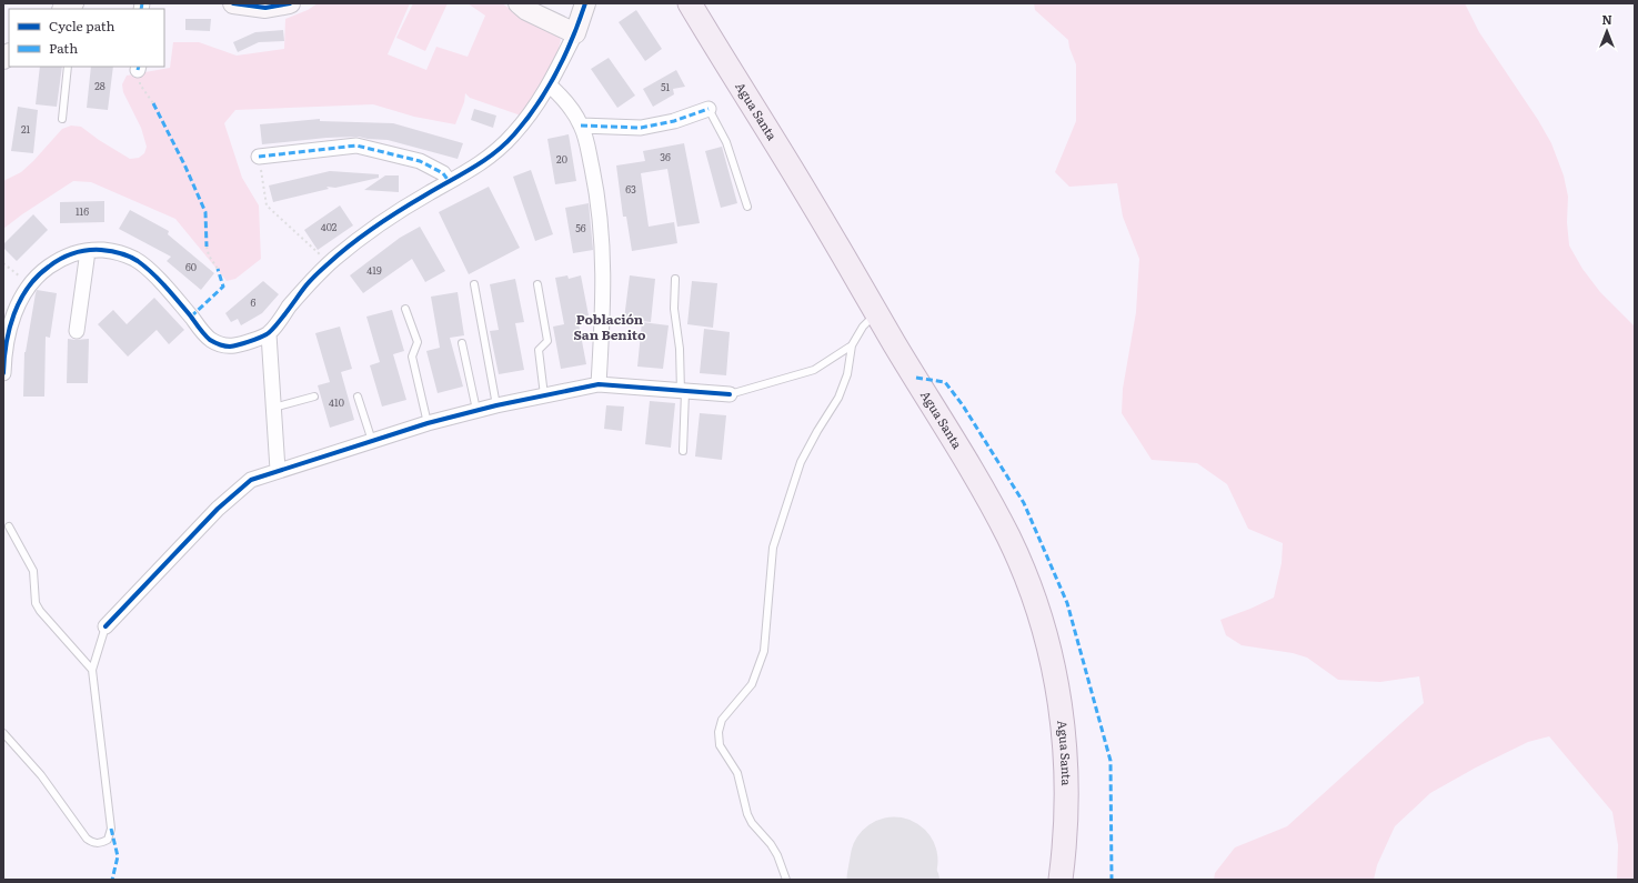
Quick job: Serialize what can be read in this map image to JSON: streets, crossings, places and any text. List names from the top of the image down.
{
  "streets": {
    "main road": ["Agua Santa"]
  },
  "districts": ["Población San Benito"],
  "house_numbers": [
    "28",
    "51",
    "21",
    "36",
    "20",
    "63",
    "116",
    "402",
    "56",
    "60",
    "419",
    "6",
    "410"
  ],
  "legend": ["Cycle path", "Path"],
  "north": "top"
}
